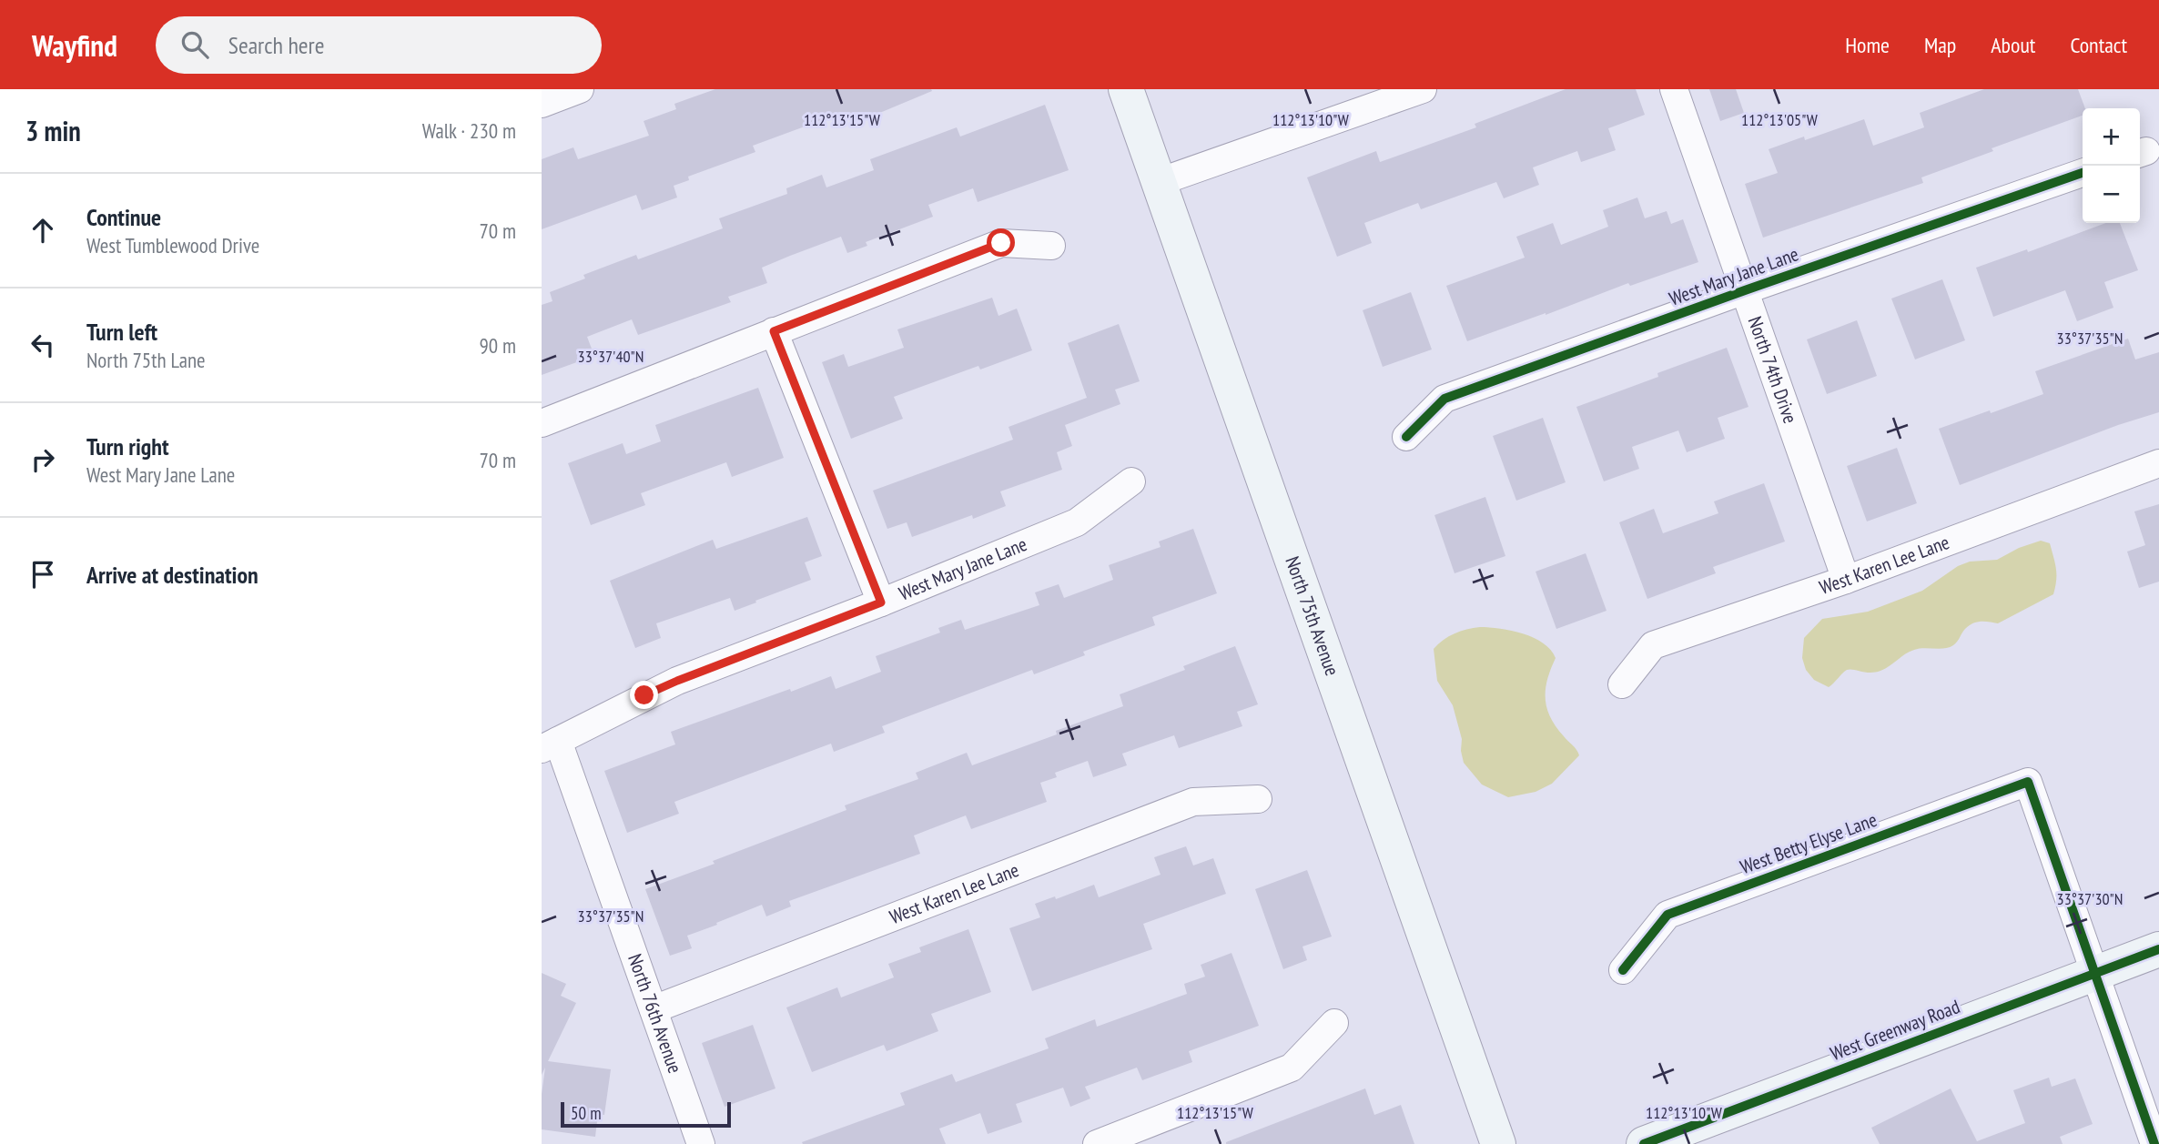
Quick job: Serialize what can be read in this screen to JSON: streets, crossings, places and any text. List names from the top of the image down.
{
  "streets": {
    "main road": ["North 75th Avenue", "West Greenway Road"],
    "street": [
      "West Mary Jane Lane",
      "North 74th Drive",
      "West Karen Lee Lane",
      "West Betty Elyse Lane",
      "North 76th Avenue"
    ]
  },
  "crossings": [
    ["West Mary Jane Lane", "North 74th Drive"],
    ["West Mary Jane Lane", "North 76th Avenue"],
    ["North 74th Drive", "West Karen Lee Lane"],
    ["West Karen Lee Lane", "North 76th Avenue"],
    ["West Betty Elyse Lane", "West Greenway Road"]
  ],
  "scale_bar": "50 m",
  "page": {
    "header": "Wayfind",
    "search": "Search here",
    "nav": [
      "Home",
      "Map",
      "About",
      "Contact"
    ],
    "heading": ["3 min", "Walk · 230 m"],
    "map_buttons": ["+", "−"],
    "list": [
      ["Continue", "West Tumblewood Drive", "70 m"],
      ["Turn left", "North 75th Lane", "90 m"],
      ["Turn right", "West Mary Jane Lane", "70 m"],
      "Arrive at destination"
    ],
    "scale": "50 m"
  },
  "coordinates": [
    "112°13'15\"W",
    "112°13'10\"W",
    "112°13'05\"W",
    "33°37'35\"N",
    "33°37'40\"N",
    "33°37'30\"N"
  ]
}
